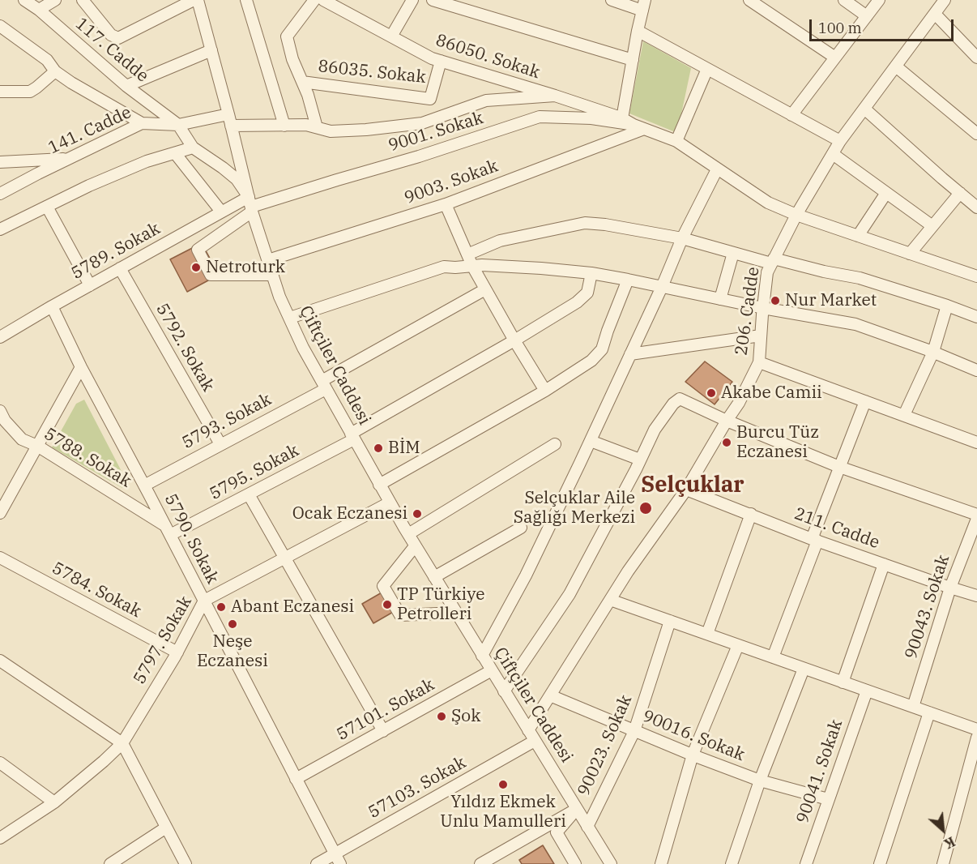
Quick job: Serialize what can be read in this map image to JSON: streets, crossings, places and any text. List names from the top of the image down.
{
  "streets": {
    "street": [
      "117. Cadde",
      "86050. Sokak",
      "86035. Sokak",
      "141. Cadde",
      "9001. Sokak",
      "9003. Sokak",
      "5789. Sokak",
      "206. Cadde",
      "5792. Sokak",
      "Çiftçiler Caddesi",
      "5793. Sokak",
      "5788. Sokak",
      "5795. Sokak",
      "211. Cadde",
      "5790. Sokak",
      "5784. Sokak",
      "90043. Sokak",
      "5797. Sokak",
      "57101. Sokak",
      "90016. Sokak",
      "90023. Sokak",
      "90041. Sokak",
      "57103. Sokak"
    ]
  },
  "crossings": [
    ["117. Cadde", "141. Cadde"],
    ["86050. Sokak", "86035. Sokak"],
    ["86050. Sokak", "141. Cadde"],
    ["86050. Sokak", "9001. Sokak"],
    ["86050. Sokak", "9003. Sokak"],
    ["141. Cadde", "Çiftçiler Caddesi"],
    ["9001. Sokak", "9003. Sokak"],
    ["9001. Sokak", "5789. Sokak"],
    ["9001. Sokak", "Çiftçiler Caddesi"],
    ["9003. Sokak", "Çiftçiler Caddesi"],
    ["5789. Sokak", "5792. Sokak"],
    ["5789. Sokak", "Çiftçiler Caddesi"],
    ["5789. Sokak", "5790. Sokak"],
    ["206. Cadde", "Çiftçiler Caddesi"],
    ["206. Cadde", "211. Cadde"],
    ["206. Cadde", "90016. Sokak"],
    ["5792. Sokak", "5793. Sokak"],
    ["Çiftçiler Caddesi", "5793. Sokak"],
    ["Çiftçiler Caddesi", "5795. Sokak"],
    ["Çiftçiler Caddesi", "5797. Sokak"],
    ["Çiftçiler Caddesi", "57101. Sokak"],
    ["Çiftçiler Caddesi", "90023. Sokak"],
    ["Çiftçiler Caddesi", "57103. Sokak"],
    ["5793. Sokak", "5790. Sokak"],
    ["5788. Sokak", "5795. Sokak"],
    ["5788. Sokak", "5790. Sokak"],
    ["5795. Sokak", "5790. Sokak"],
    ["211. Cadde", "90043. Sokak"],
    ["5790. Sokak", "5797. Sokak"],
    ["5790. Sokak", "57101. Sokak"],
    ["5790. Sokak", "57103. Sokak"],
    ["5784. Sokak", "5797. Sokak"],
    ["90016. Sokak", "90023. Sokak"],
    ["90016. Sokak", "90041. Sokak"]
  ],
  "districts": ["Selçuklar"],
  "places": [
    "Netroturk",
    "Nur Market",
    "Akabe Camii",
    "Burcu Tüz Eczanesi",
    "BİM",
    "Selçuklar Aile Sağlığı Merkezi",
    "Ocak Eczanesi",
    "TP Türkiye Petrolleri",
    "Abant Eczanesi",
    "Neşe Eczanesi",
    "Şok",
    "Yıldız Ekmek Unlu Mamulleri"
  ],
  "scale_bar": "100 m",
  "north": "bottom right"
}
